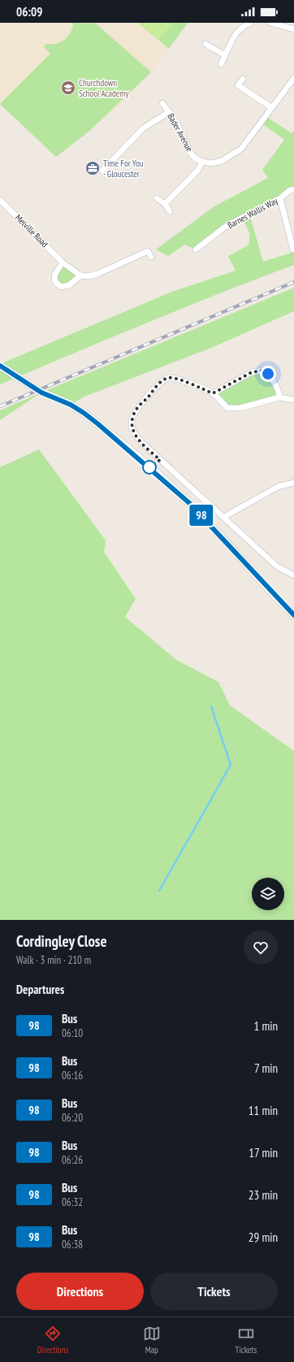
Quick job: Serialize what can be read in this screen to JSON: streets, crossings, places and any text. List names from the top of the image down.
{
  "streets": {
    "street": ["Bader Avenue", "Barnes Wallis Way", "Melville Road"]
  },
  "places": {
    "school or university": ["Churchdown School Academy"],
    "office": ["Time For You - Gloucester"]
  },
  "lines": ["bus line 98"],
  "page": {
    "status": "06:09",
    "on_map": "98",
    "heading": [
      ["Cordingley Close", "Walk · 3 min · 210 m"],
      "Departures"
    ],
    "list": [
      {
        "mark": "98",
        "name": "Bus",
        "note": "06:10",
        "value": "1 min"
      },
      {
        "mark": "98",
        "name": "Bus",
        "note": "06:16",
        "value": "7 min"
      },
      {
        "mark": "98",
        "name": "Bus",
        "note": "06:20",
        "value": "11 min"
      },
      {
        "mark": "98",
        "name": "Bus",
        "note": "06:26",
        "value": "17 min"
      },
      {
        "mark": "98",
        "name": "Bus",
        "note": "06:32",
        "value": "23 min"
      },
      {
        "mark": "98",
        "name": "Bus",
        "note": "06:38",
        "value": "29 min"
      }
    ],
    "buttons": ["Directions", "Tickets"],
    "tabs": ["Directions", "Map", "Tickets"]
  }
}
